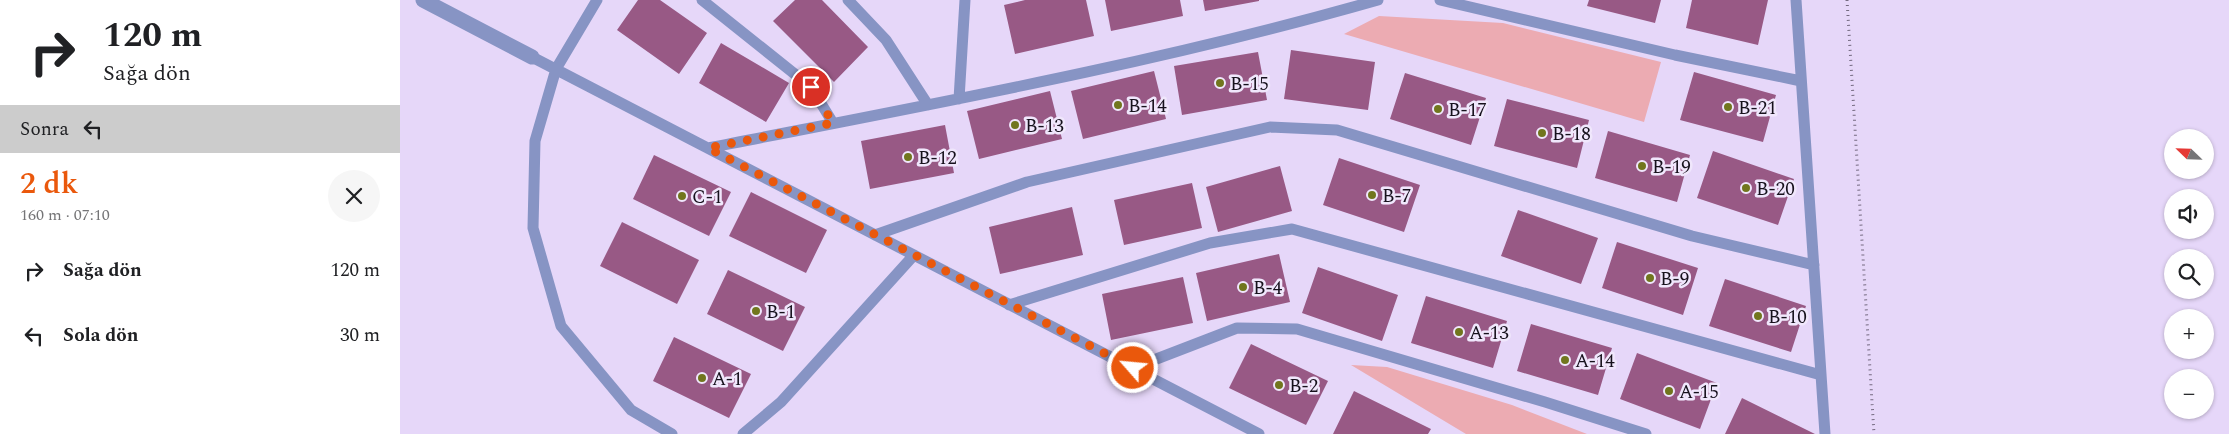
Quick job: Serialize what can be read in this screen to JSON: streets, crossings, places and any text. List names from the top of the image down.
{
  "places": [
    "B-15",
    "B-14",
    "B-21",
    "B-17",
    "B-13",
    "B-18",
    "B-12",
    "B-19",
    "B-20",
    "B-7",
    "C-1",
    "B-9",
    "B-4",
    "B-1",
    "B-10",
    "A-13",
    "A-14",
    "A-1",
    "B-2",
    "A-15"
  ],
  "north": "top left",
  "page": {
    "turn": ["120 m", "Sağa dön"],
    "then": "Sonra",
    "map_buttons": ["+", "−"],
    "heading": ["2 dk", "160 m · 07:10"],
    "list": [
      {
        "name": "Sağa dön",
        "value": "120 m"
      },
      {
        "name": "Sola dön",
        "value": "30 m"
      }
    ]
  }
}
